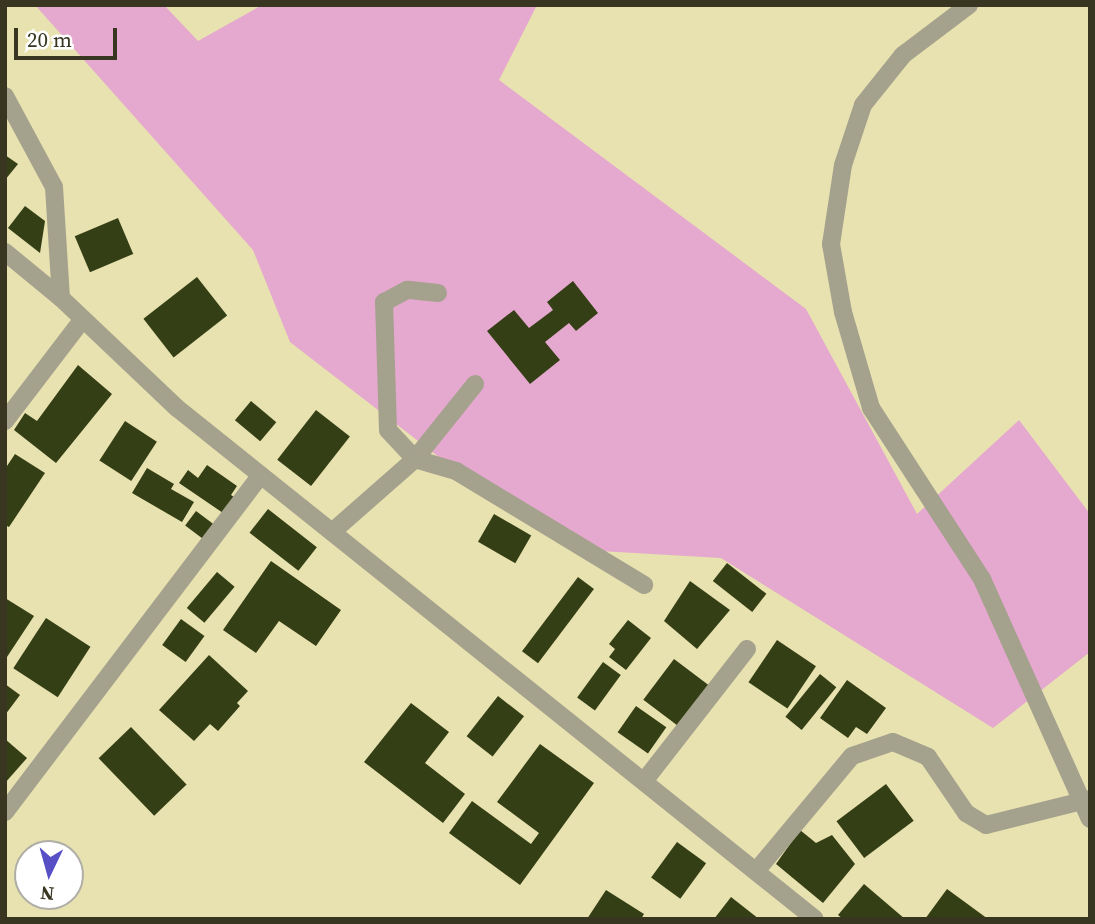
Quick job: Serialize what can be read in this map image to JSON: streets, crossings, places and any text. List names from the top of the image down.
{
  "scale_bar": "20 m",
  "north": "bottom"
}
